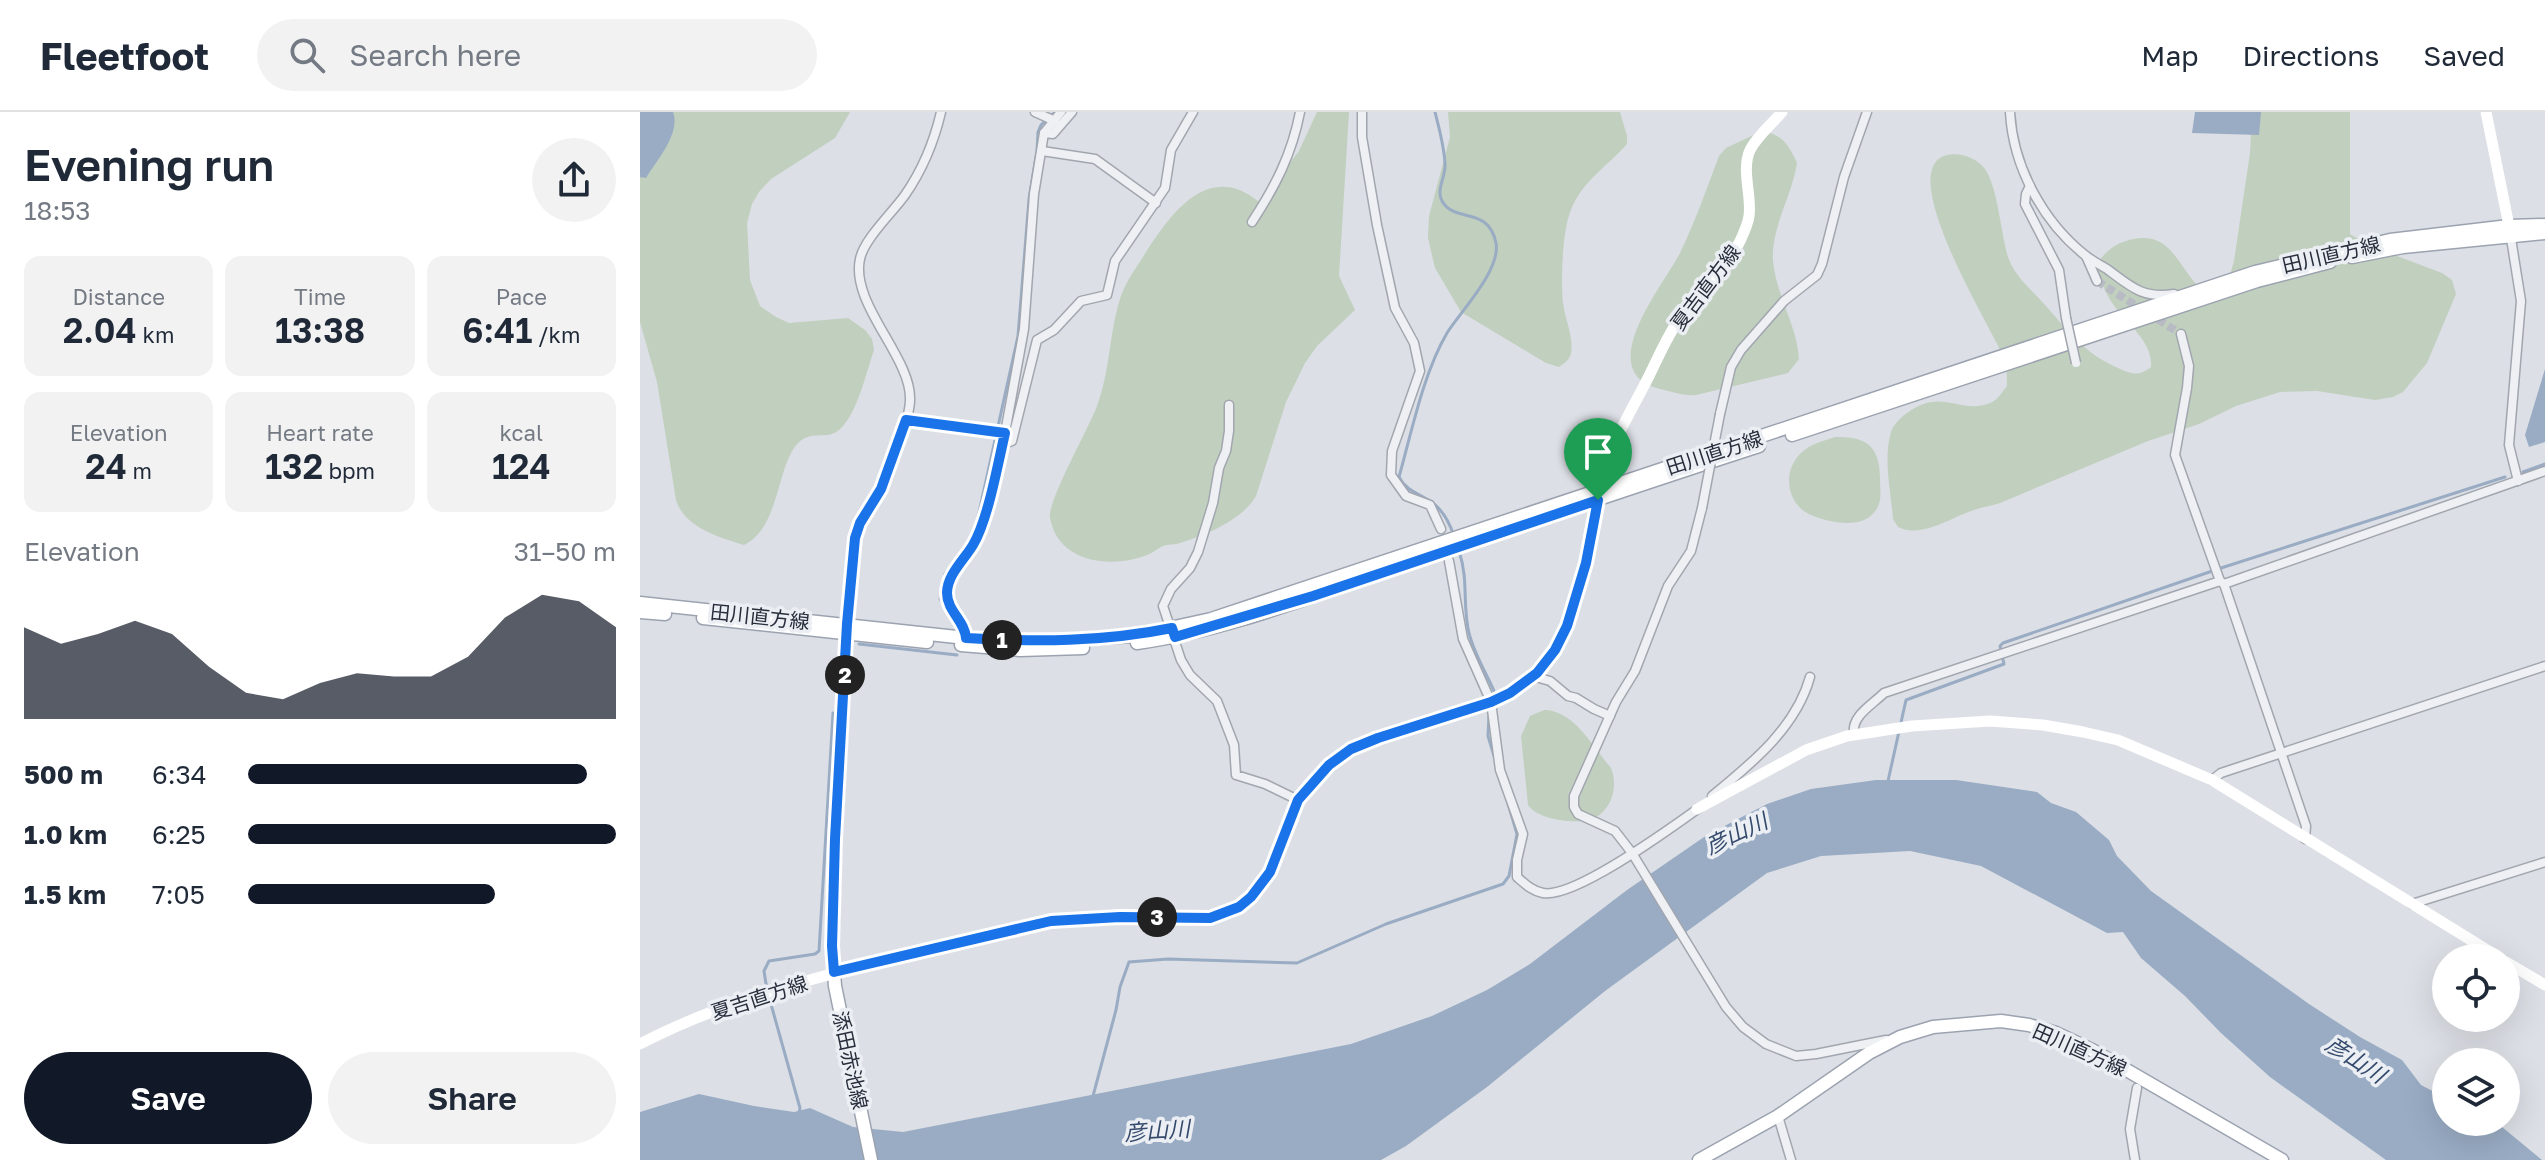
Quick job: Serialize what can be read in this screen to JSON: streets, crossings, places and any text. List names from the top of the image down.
{
  "streets": {
    "main road": ["田川直方線", "夏吉直方線", "添田赤池線"]
  },
  "crossings": [
    ["田川直方線", "夏吉直方線"],
    ["田川直方線", "添田赤池線"],
    ["夏吉直方線", "添田赤池線"]
  ],
  "water": ["彦山川"],
  "page": {
    "header": "Fleetfoot",
    "search": "Search here",
    "nav": ["Map", "Directions", "Saved"],
    "heading": ["Evening run", "18:53"],
    "stats": [
      ["Distance", "2.04 km"],
      ["Time", "13:38"],
      ["Pace", "6:41 /km"],
      ["Elevation", "24 m"],
      ["Heart rate", "132 bpm"],
      ["kcal", "124"]
    ],
    "chart": ["Elevation", "31–50 m"],
    "pins": ["1", "2", "3"],
    "list": [
      {
        "name": "500 m",
        "note": "6:34"
      },
      {
        "name": "1.0 km",
        "note": "6:25"
      },
      {
        "name": "1.5 km",
        "note": "7:05"
      }
    ],
    "buttons": ["Save", "Share"]
  }
}
